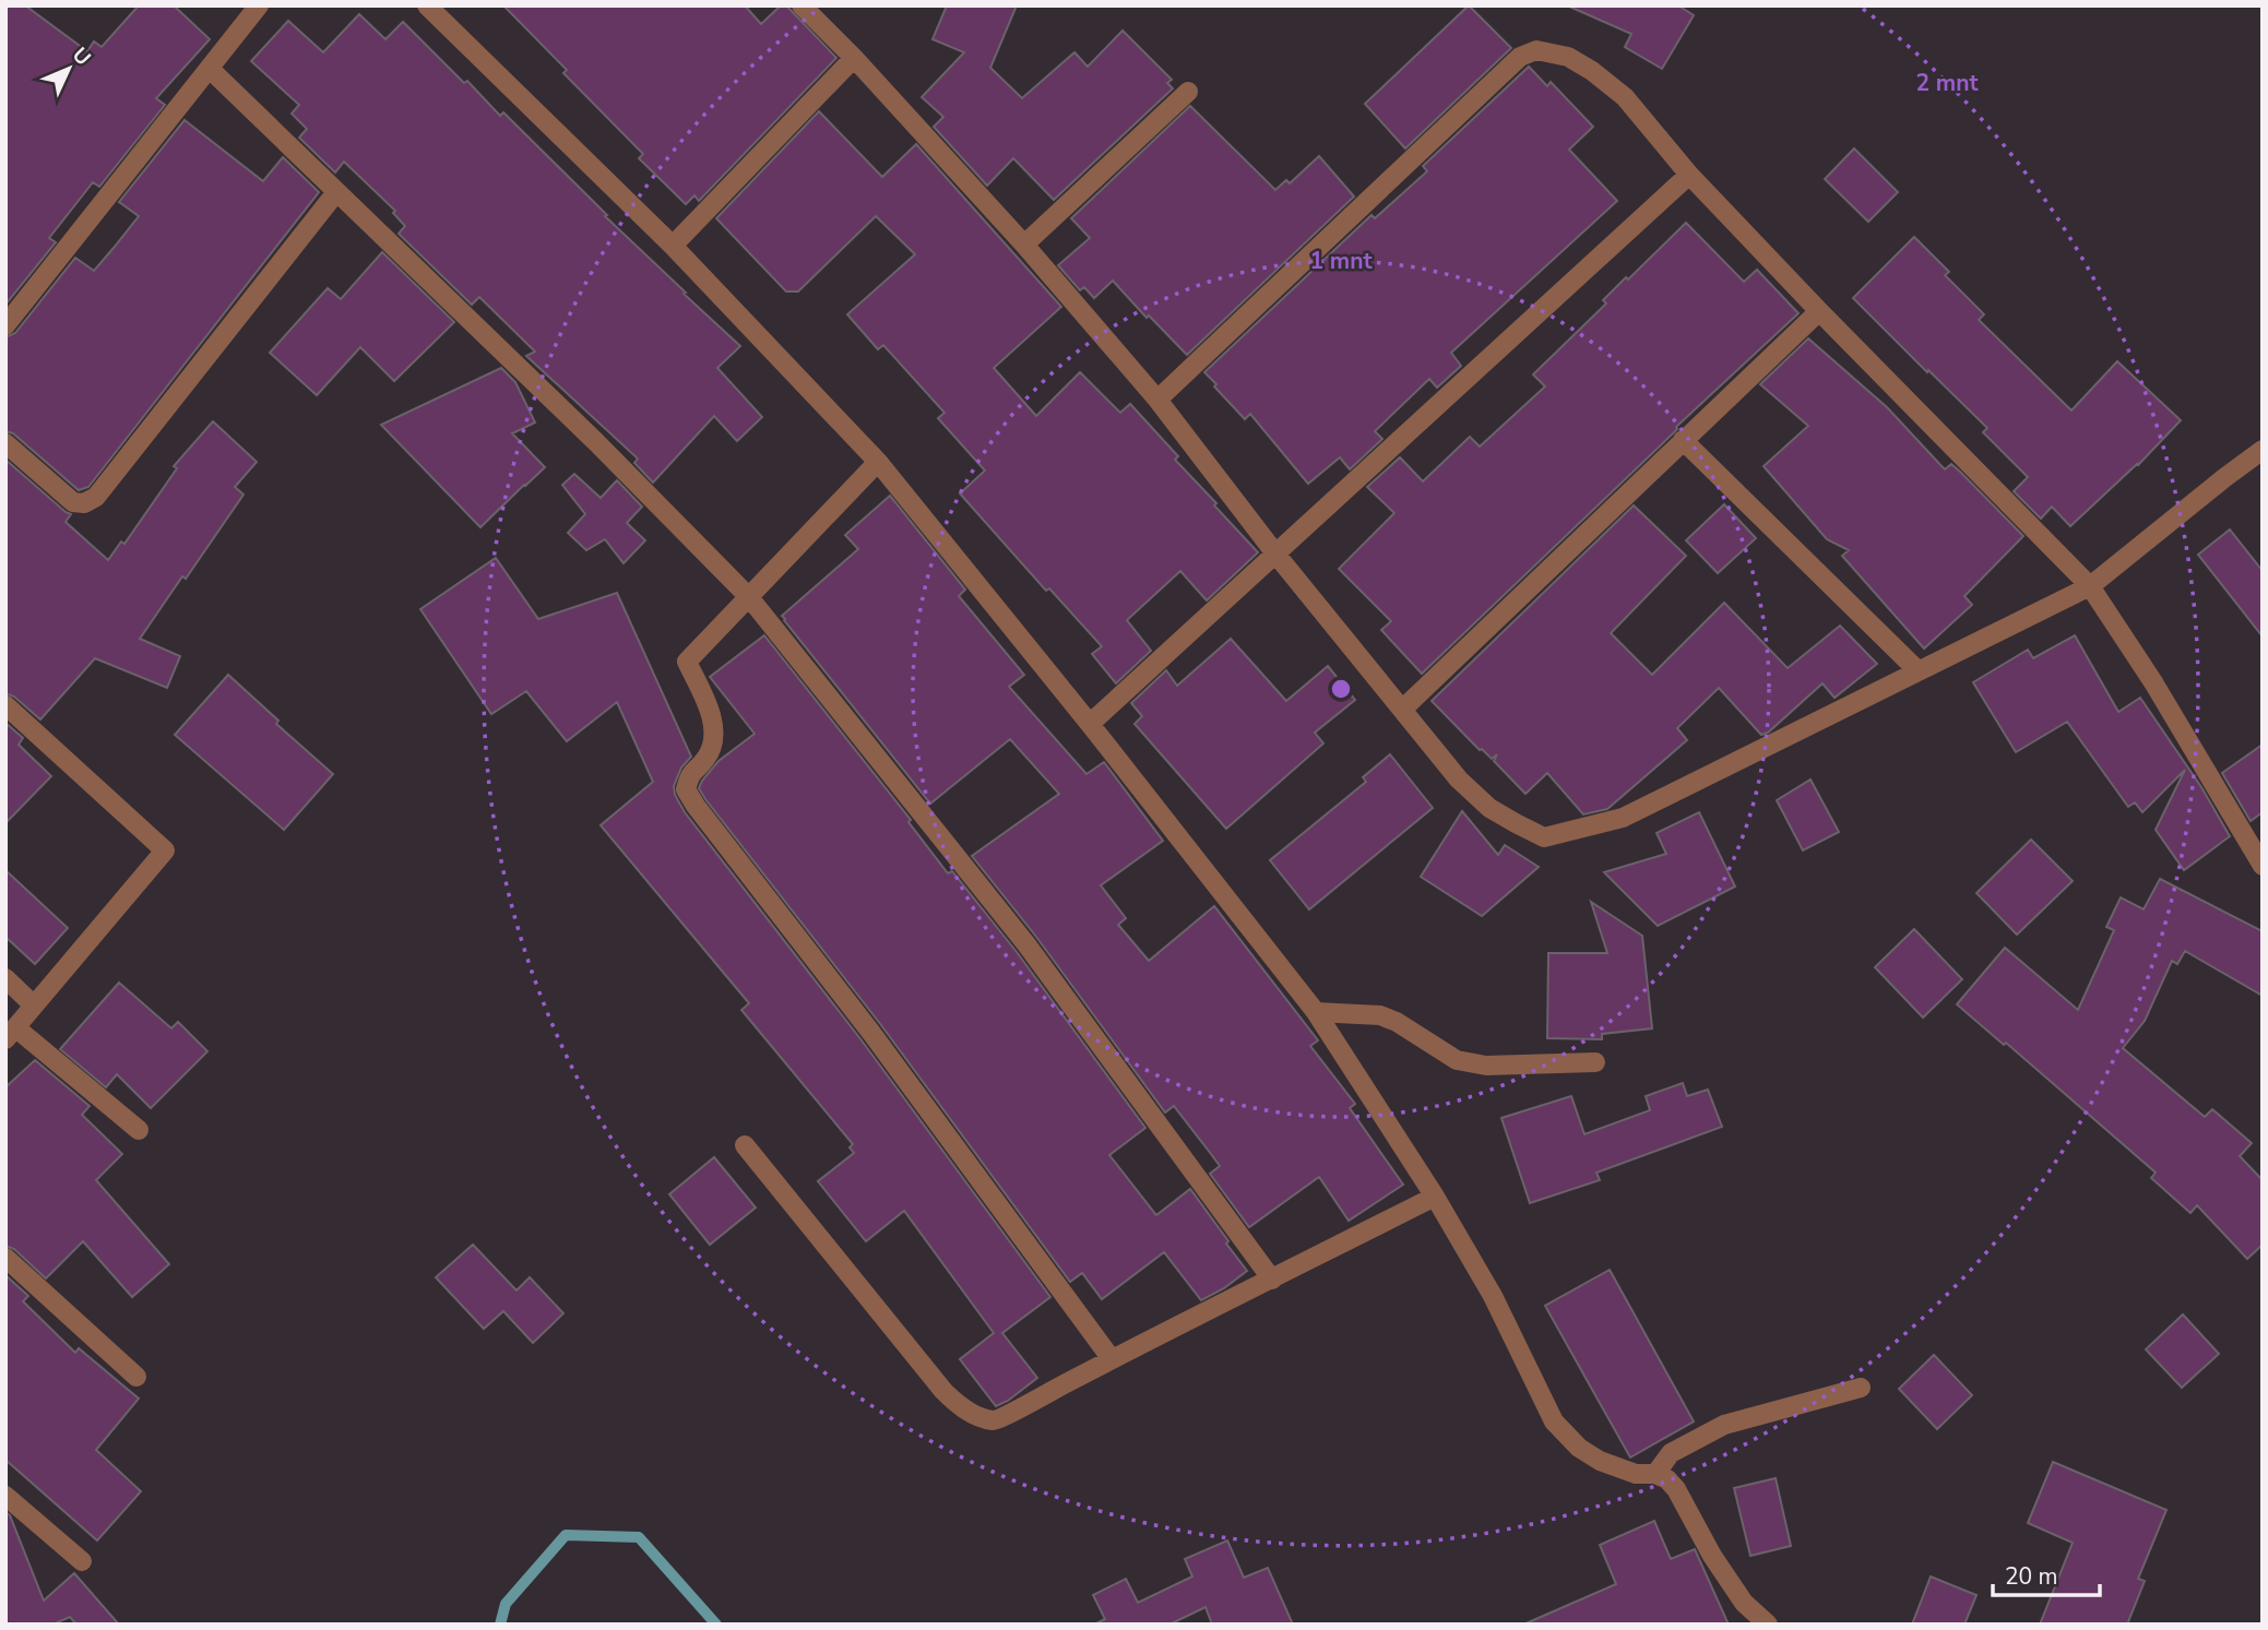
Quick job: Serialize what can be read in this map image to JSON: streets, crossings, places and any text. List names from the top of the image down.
{
  "scale_bar": "20 m",
  "north": "top right",
  "rings": ["2 mnt", "1 mnt"]
}
